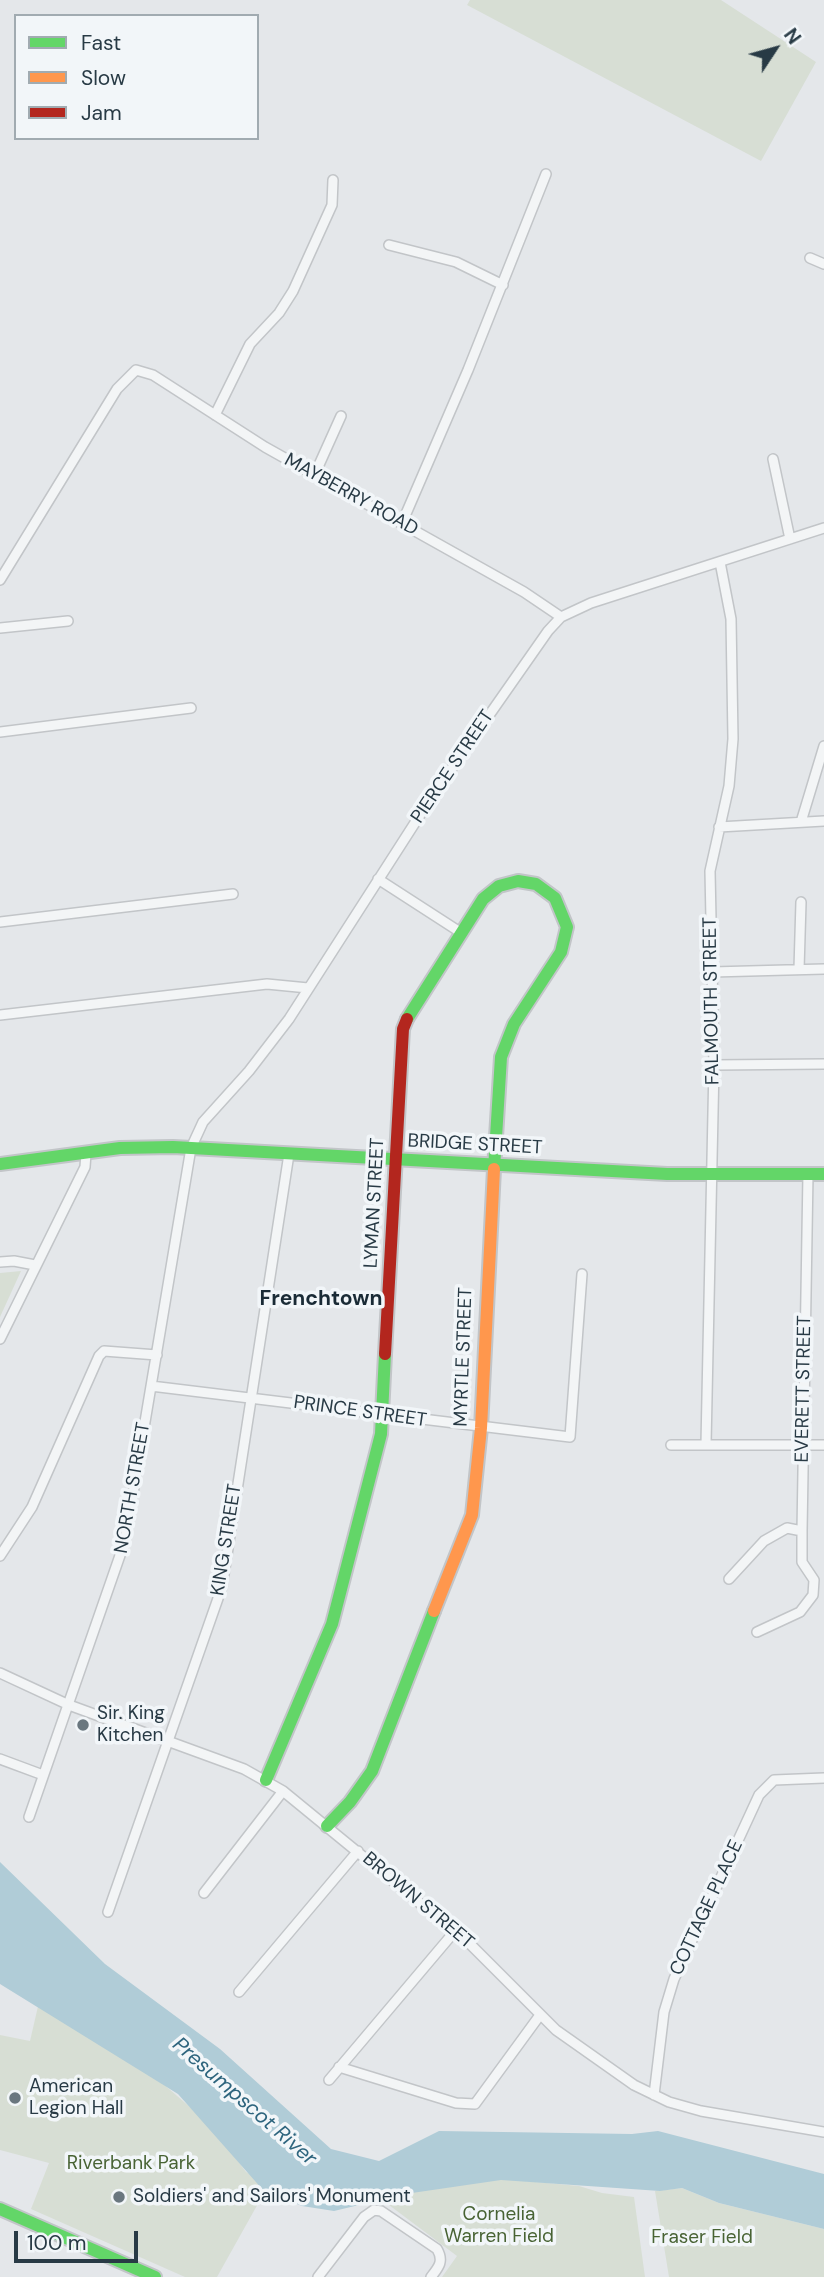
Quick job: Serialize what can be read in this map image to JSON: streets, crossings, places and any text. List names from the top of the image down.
{
  "streets": {
    "street": [
      "MAYBERRY ROAD",
      "PIERCE STREET",
      "FALMOUTH STREET",
      "BRIDGE STREET",
      "LYMAN STREET",
      "MYRTLE STREET",
      "EVERETT STREET",
      "PRINCE STREET",
      "NORTH STREET",
      "KING STREET",
      "BROWN STREET",
      "COTTAGE PLACE"
    ]
  },
  "crossings": [
    ["MAYBERRY ROAD", "PIERCE STREET"],
    ["PIERCE STREET", "FALMOUTH STREET"],
    ["PIERCE STREET", "BRIDGE STREET"],
    ["PIERCE STREET", "NORTH STREET"],
    ["FALMOUTH STREET", "BRIDGE STREET"],
    ["BRIDGE STREET", "LYMAN STREET"],
    ["BRIDGE STREET", "MYRTLE STREET"],
    ["BRIDGE STREET", "EVERETT STREET"],
    ["BRIDGE STREET", "NORTH STREET"],
    ["BRIDGE STREET", "KING STREET"],
    ["LYMAN STREET", "MYRTLE STREET"],
    ["LYMAN STREET", "PRINCE STREET"],
    ["LYMAN STREET", "BROWN STREET"],
    ["MYRTLE STREET", "PRINCE STREET"],
    ["MYRTLE STREET", "BROWN STREET"],
    ["PRINCE STREET", "NORTH STREET"],
    ["PRINCE STREET", "KING STREET"],
    ["NORTH STREET", "BROWN STREET"],
    ["KING STREET", "BROWN STREET"],
    ["BROWN STREET", "COTTAGE PLACE"]
  ],
  "districts": ["Frenchtown"],
  "water": ["Presumpscot River"],
  "parks": ["Riverbank Park", "Cornelia Warren Field", "Fraser Field"],
  "places": ["Sir. King Kitchen", "American Legion Hall", "Soldiers' and Sailors' Monument"],
  "legend": ["Fast", "Slow", "Jam"],
  "scale_bar": "100 m",
  "north": "top right"
}
